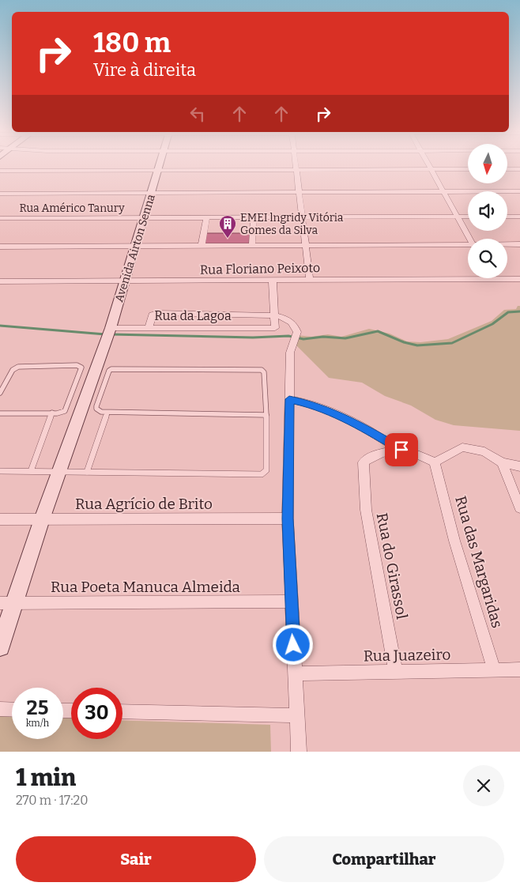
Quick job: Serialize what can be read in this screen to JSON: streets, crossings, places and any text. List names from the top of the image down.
{
  "streets": {
    "street": [
      "Rua Américo Tanury",
      "Avenida Airton Senna",
      "Rua Floriano Peixoto",
      "Rua da Lagoa",
      "Rua Agrício de Brito",
      "Rua das Margaridas",
      "Rua do Girassol",
      "Rua Poeta Manuca Almeida",
      "Rua Juazeiro"
    ]
  },
  "crossings": [
    ["Rua Américo Tanury", "Avenida Airton Senna"],
    ["Avenida Airton Senna", "Rua Floriano Peixoto"],
    ["Avenida Airton Senna", "Rua da Lagoa"],
    ["Rua das Margaridas", "Rua Juazeiro"],
    ["Rua do Girassol", "Rua Juazeiro"]
  ],
  "places": {
    "building": ["EMEI lngridy Vitória Gomes da Silva"]
  },
  "north": "bottom",
  "page": {
    "turn": ["180 m", "Vire à direita"],
    "speed": "25 km/h",
    "limit": "30",
    "heading": ["1 min", "270 m · 17:20"],
    "buttons": ["Sair", "Compartilhar"]
  }
}
